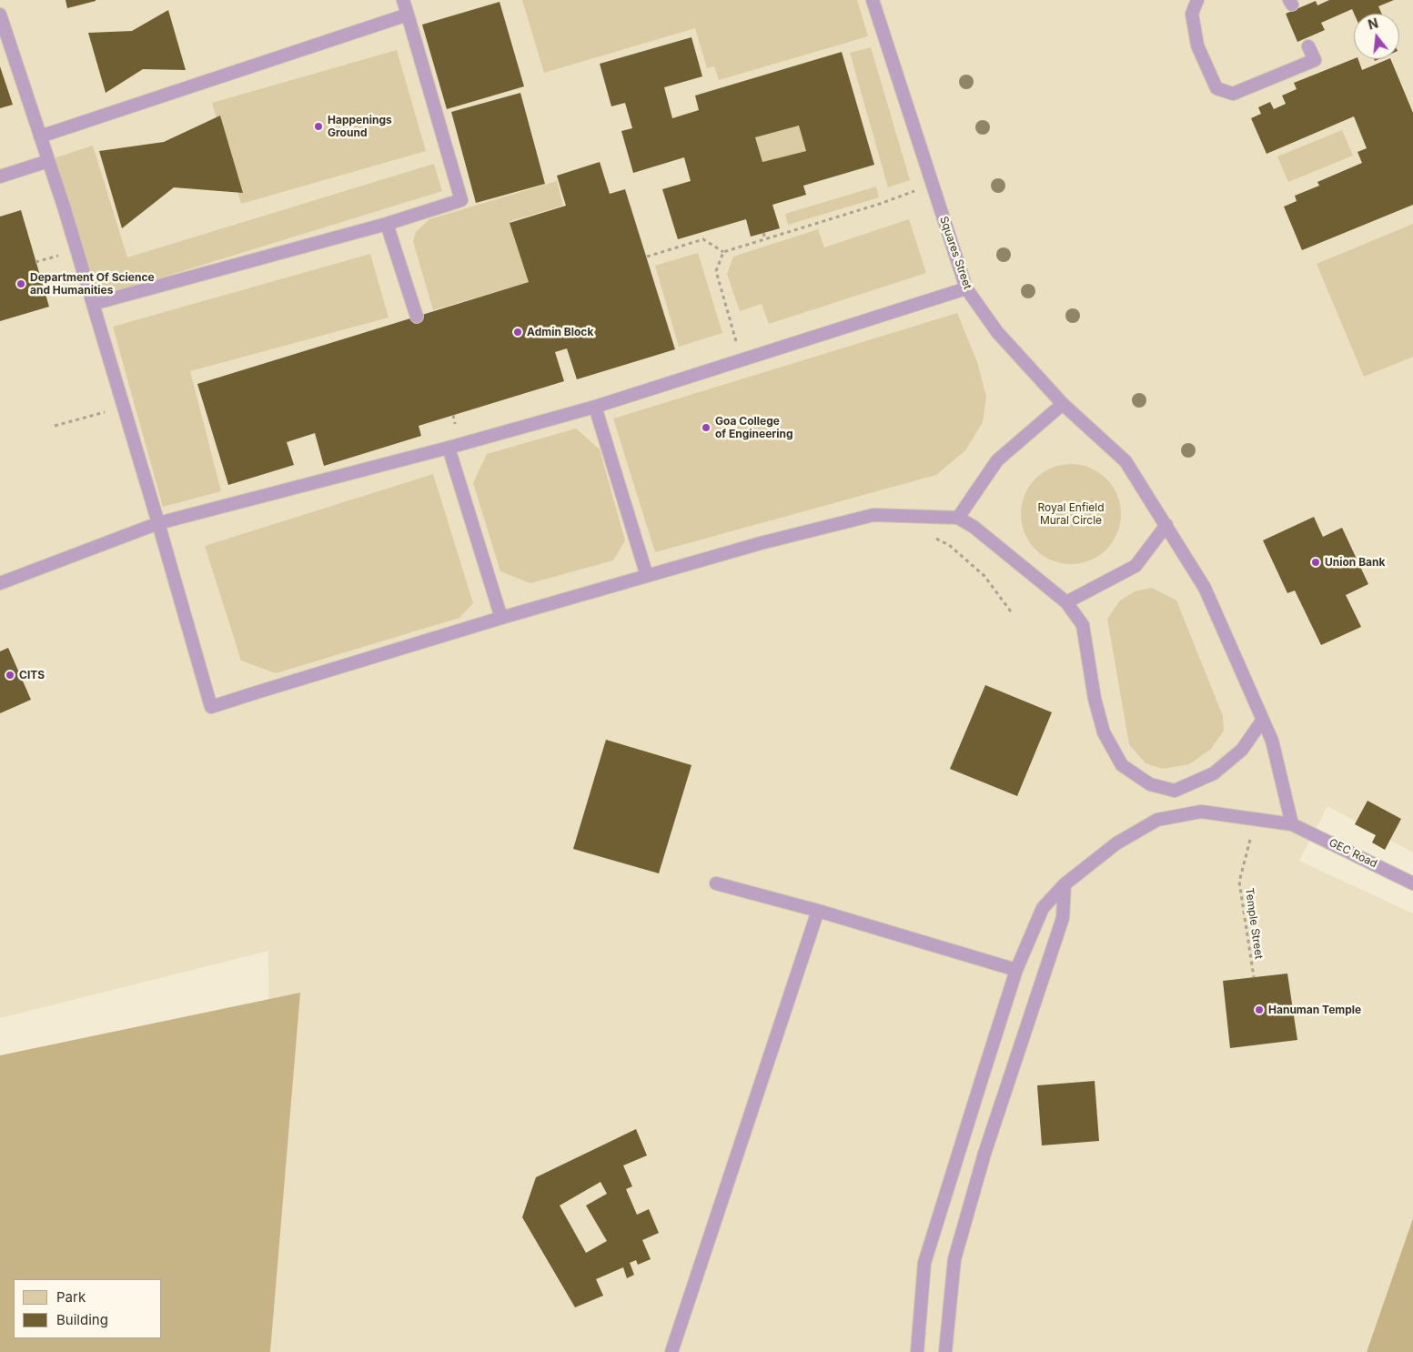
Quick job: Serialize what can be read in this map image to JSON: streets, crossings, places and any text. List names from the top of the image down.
{
  "streets": {
    "lane": ["Squares Street", "GEC Road"],
    "path": ["Temple Street"]
  },
  "crossings": [
    ["Squares Street", "GEC Road"],
    ["GEC Road", "Temple Street"]
  ],
  "parks": ["Royal Enfield Mural Circle"],
  "places": [
    "Happenings Ground",
    "Department Of Science and Humanities",
    "Admin Block",
    "Goa College of Engineering",
    "Union Bank",
    "CITS",
    "Hanuman Temple"
  ],
  "legend": ["Park", "Building"],
  "north": "top"
}
